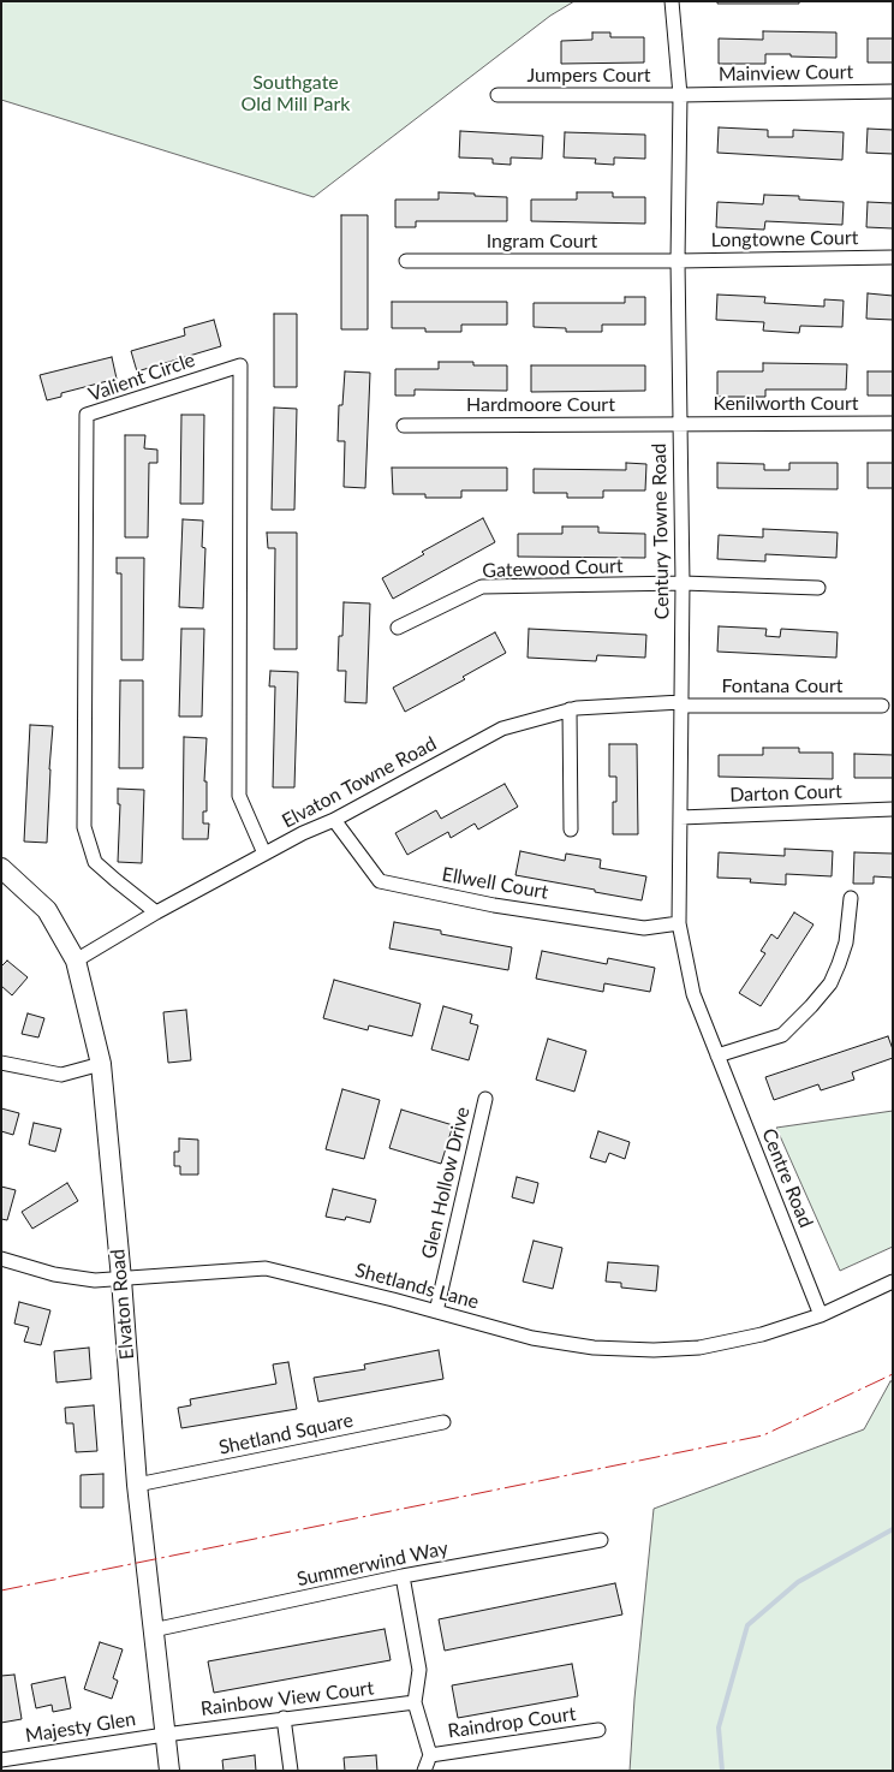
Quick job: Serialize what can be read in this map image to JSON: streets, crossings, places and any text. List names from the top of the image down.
{
  "streets": {
    "street": [
      "Mainview Court",
      "Jumpers Court",
      "Longtowne Court",
      "Ingram Court",
      "Valient Circle",
      "Kenilworth Court",
      "Hardmoore Court",
      "Century Towne Road",
      "Gatewood Court",
      "Fontana Court",
      "Elvaton Towne Road",
      "Darton Court",
      "Ellwell Court",
      "Centre Road",
      "Glen Hollow Drive",
      "Shetlands Lane",
      "Elvaton Road",
      "Shetland Square",
      "Summerwind Way",
      "Rainbow View Court",
      "Raindrop Court",
      "Majesty Glen"
    ]
  },
  "crossings": [
    ["Mainview Court", "Jumpers Court"],
    ["Mainview Court", "Century Towne Road"],
    ["Jumpers Court", "Century Towne Road"],
    ["Longtowne Court", "Ingram Court"],
    ["Longtowne Court", "Century Towne Road"],
    ["Ingram Court", "Century Towne Road"],
    ["Valient Circle", "Elvaton Towne Road"],
    ["Kenilworth Court", "Hardmoore Court"],
    ["Kenilworth Court", "Century Towne Road"],
    ["Hardmoore Court", "Century Towne Road"],
    ["Century Towne Road", "Gatewood Court"],
    ["Century Towne Road", "Fontana Court"],
    ["Century Towne Road", "Elvaton Towne Road"],
    ["Century Towne Road", "Darton Court"],
    ["Century Towne Road", "Ellwell Court"],
    ["Century Towne Road", "Centre Road"],
    ["Fontana Court", "Elvaton Towne Road"],
    ["Elvaton Towne Road", "Ellwell Court"],
    ["Elvaton Towne Road", "Elvaton Road"],
    ["Centre Road", "Shetlands Lane"],
    ["Glen Hollow Drive", "Shetlands Lane"],
    ["Shetlands Lane", "Elvaton Road"],
    ["Elvaton Road", "Shetland Square"],
    ["Elvaton Road", "Summerwind Way"],
    ["Elvaton Road", "Rainbow View Court"],
    ["Elvaton Road", "Majesty Glen"],
    ["Rainbow View Court", "Majesty Glen"]
  ],
  "parks": ["Southgate Old Mill Park"]
}
